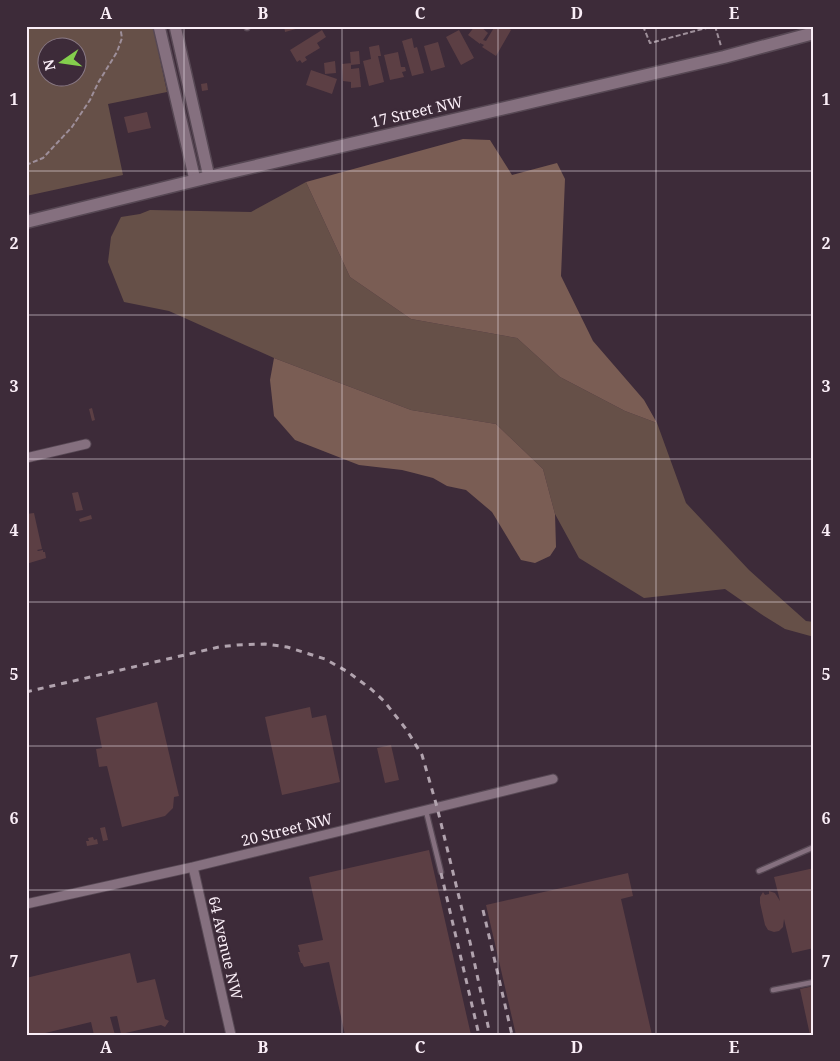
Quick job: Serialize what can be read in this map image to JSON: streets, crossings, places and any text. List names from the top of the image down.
{
  "streets": {
    "main road": ["17 Street NW"],
    "street": ["20 Street NW", "64 Avenue NW"]
  },
  "crossings": [
    ["20 Street NW", "64 Avenue NW"]
  ],
  "north": "left",
  "grid": {
    "columns": [
      "A",
      "B",
      "C",
      "D",
      "E"
    ],
    "rows": [
      "1",
      "2",
      "3",
      "4",
      "5",
      "6",
      "7"
    ]
  }
}
